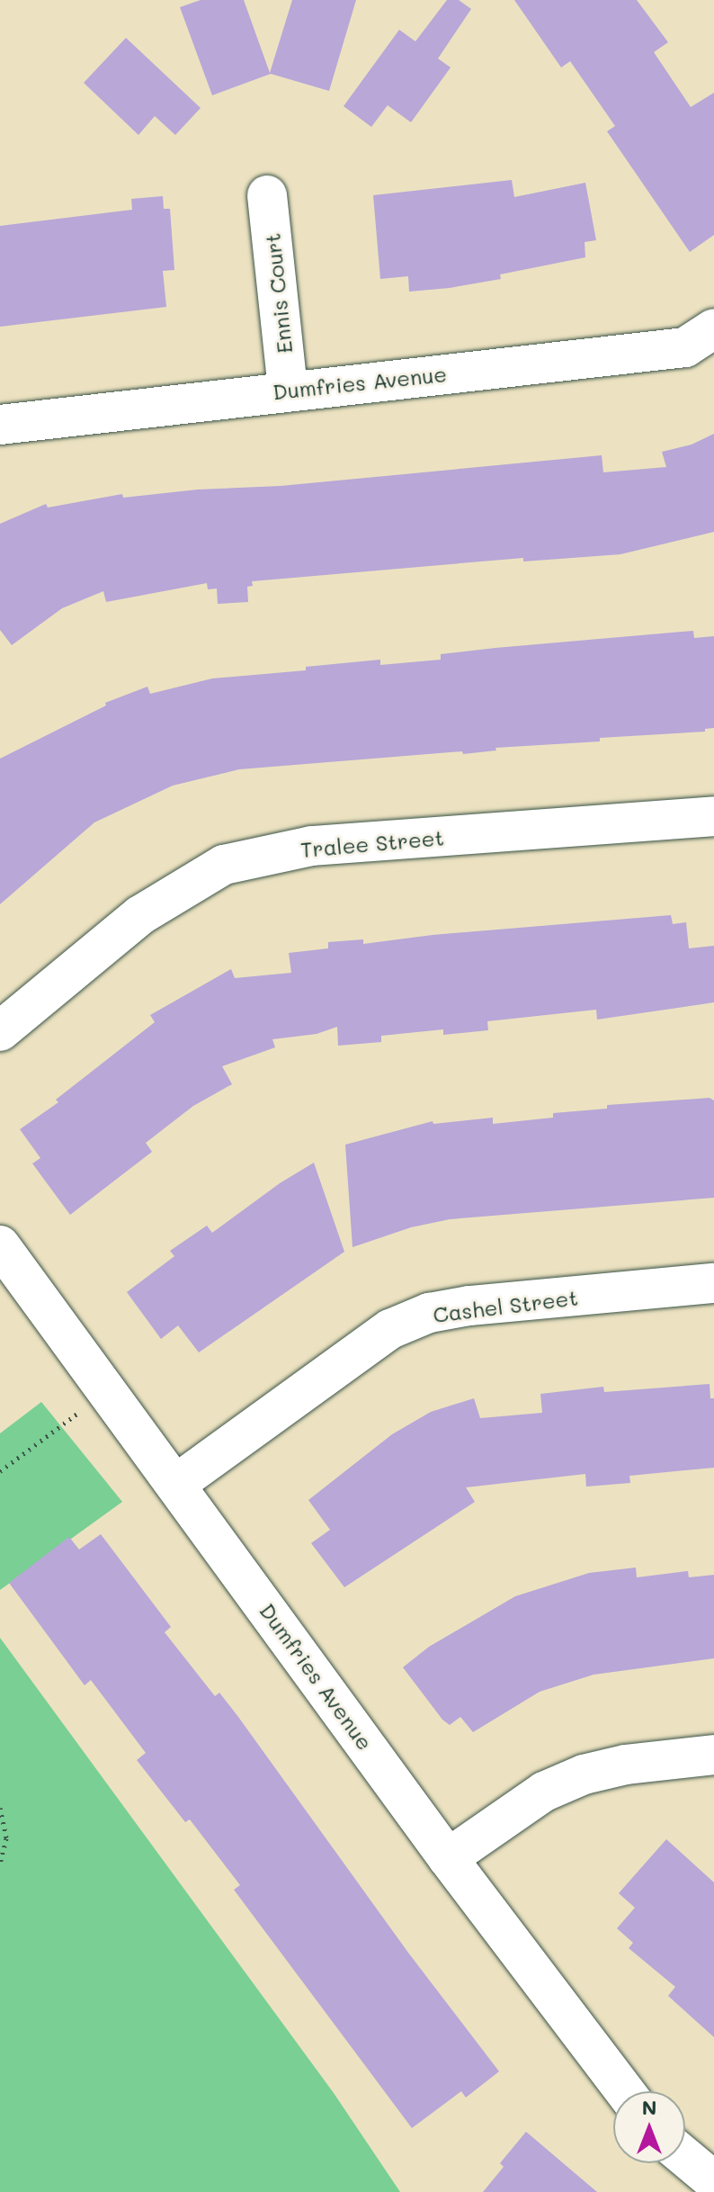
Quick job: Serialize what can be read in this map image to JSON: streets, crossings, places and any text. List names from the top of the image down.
{
  "streets": {
    "street": [
      "Ennis Court",
      "Dumfries Avenue",
      "Tralee Street",
      "Cashel Street"
    ]
  },
  "crossings": [
    ["Ennis Court", "Dumfries Avenue"],
    ["Dumfries Avenue", "Cashel Street"]
  ],
  "north": "top"
}
